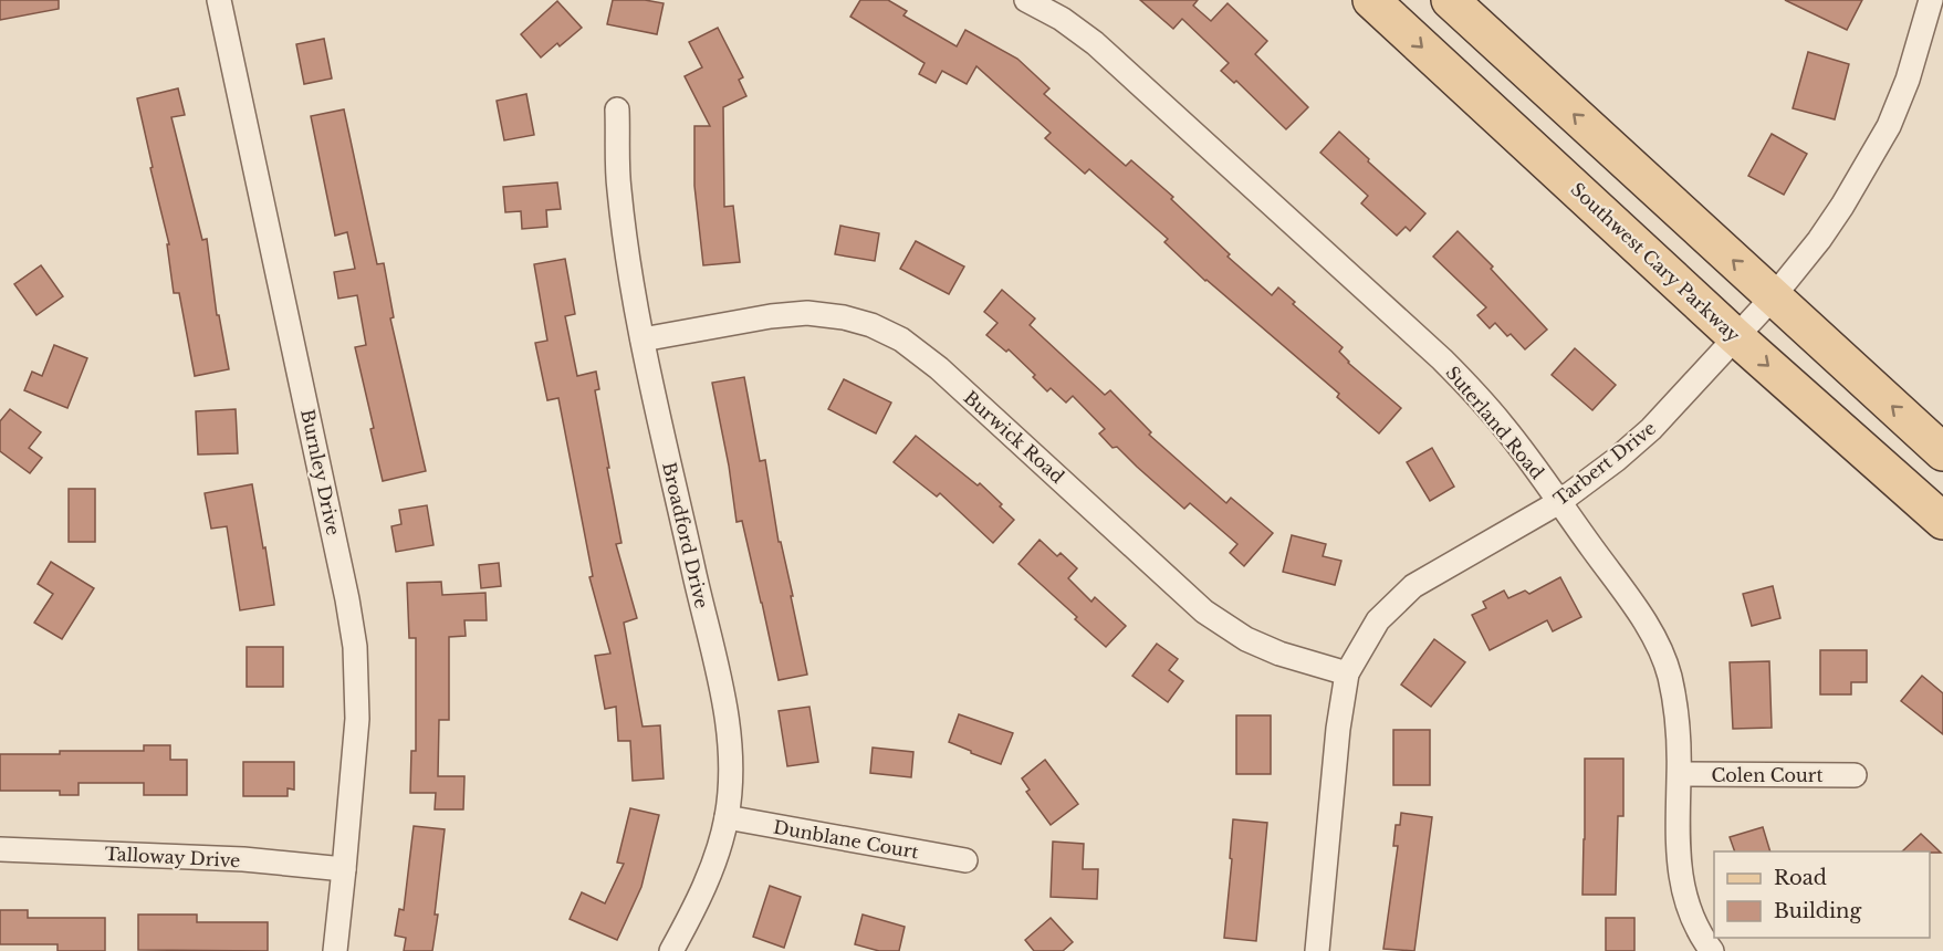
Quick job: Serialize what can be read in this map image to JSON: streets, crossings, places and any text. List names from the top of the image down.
{
  "streets": {
    "main road": ["Southwest Cary Parkway"],
    "street": [
      "Suterland Road",
      "Burwick Road",
      "Tarbert Drive",
      "Burnley Drive",
      "Broadford Drive",
      "Colen Court",
      "Dunblane Court",
      "Talloway Drive"
    ]
  },
  "crossings": [
    ["Southwest Cary Parkway", "Tarbert Drive"],
    ["Suterland Road", "Tarbert Drive"],
    ["Suterland Road", "Colen Court"],
    ["Burwick Road", "Tarbert Drive"],
    ["Burwick Road", "Broadford Drive"],
    ["Burnley Drive", "Talloway Drive"],
    ["Broadford Drive", "Dunblane Court"]
  ],
  "legend": ["Road", "Building"]
}
